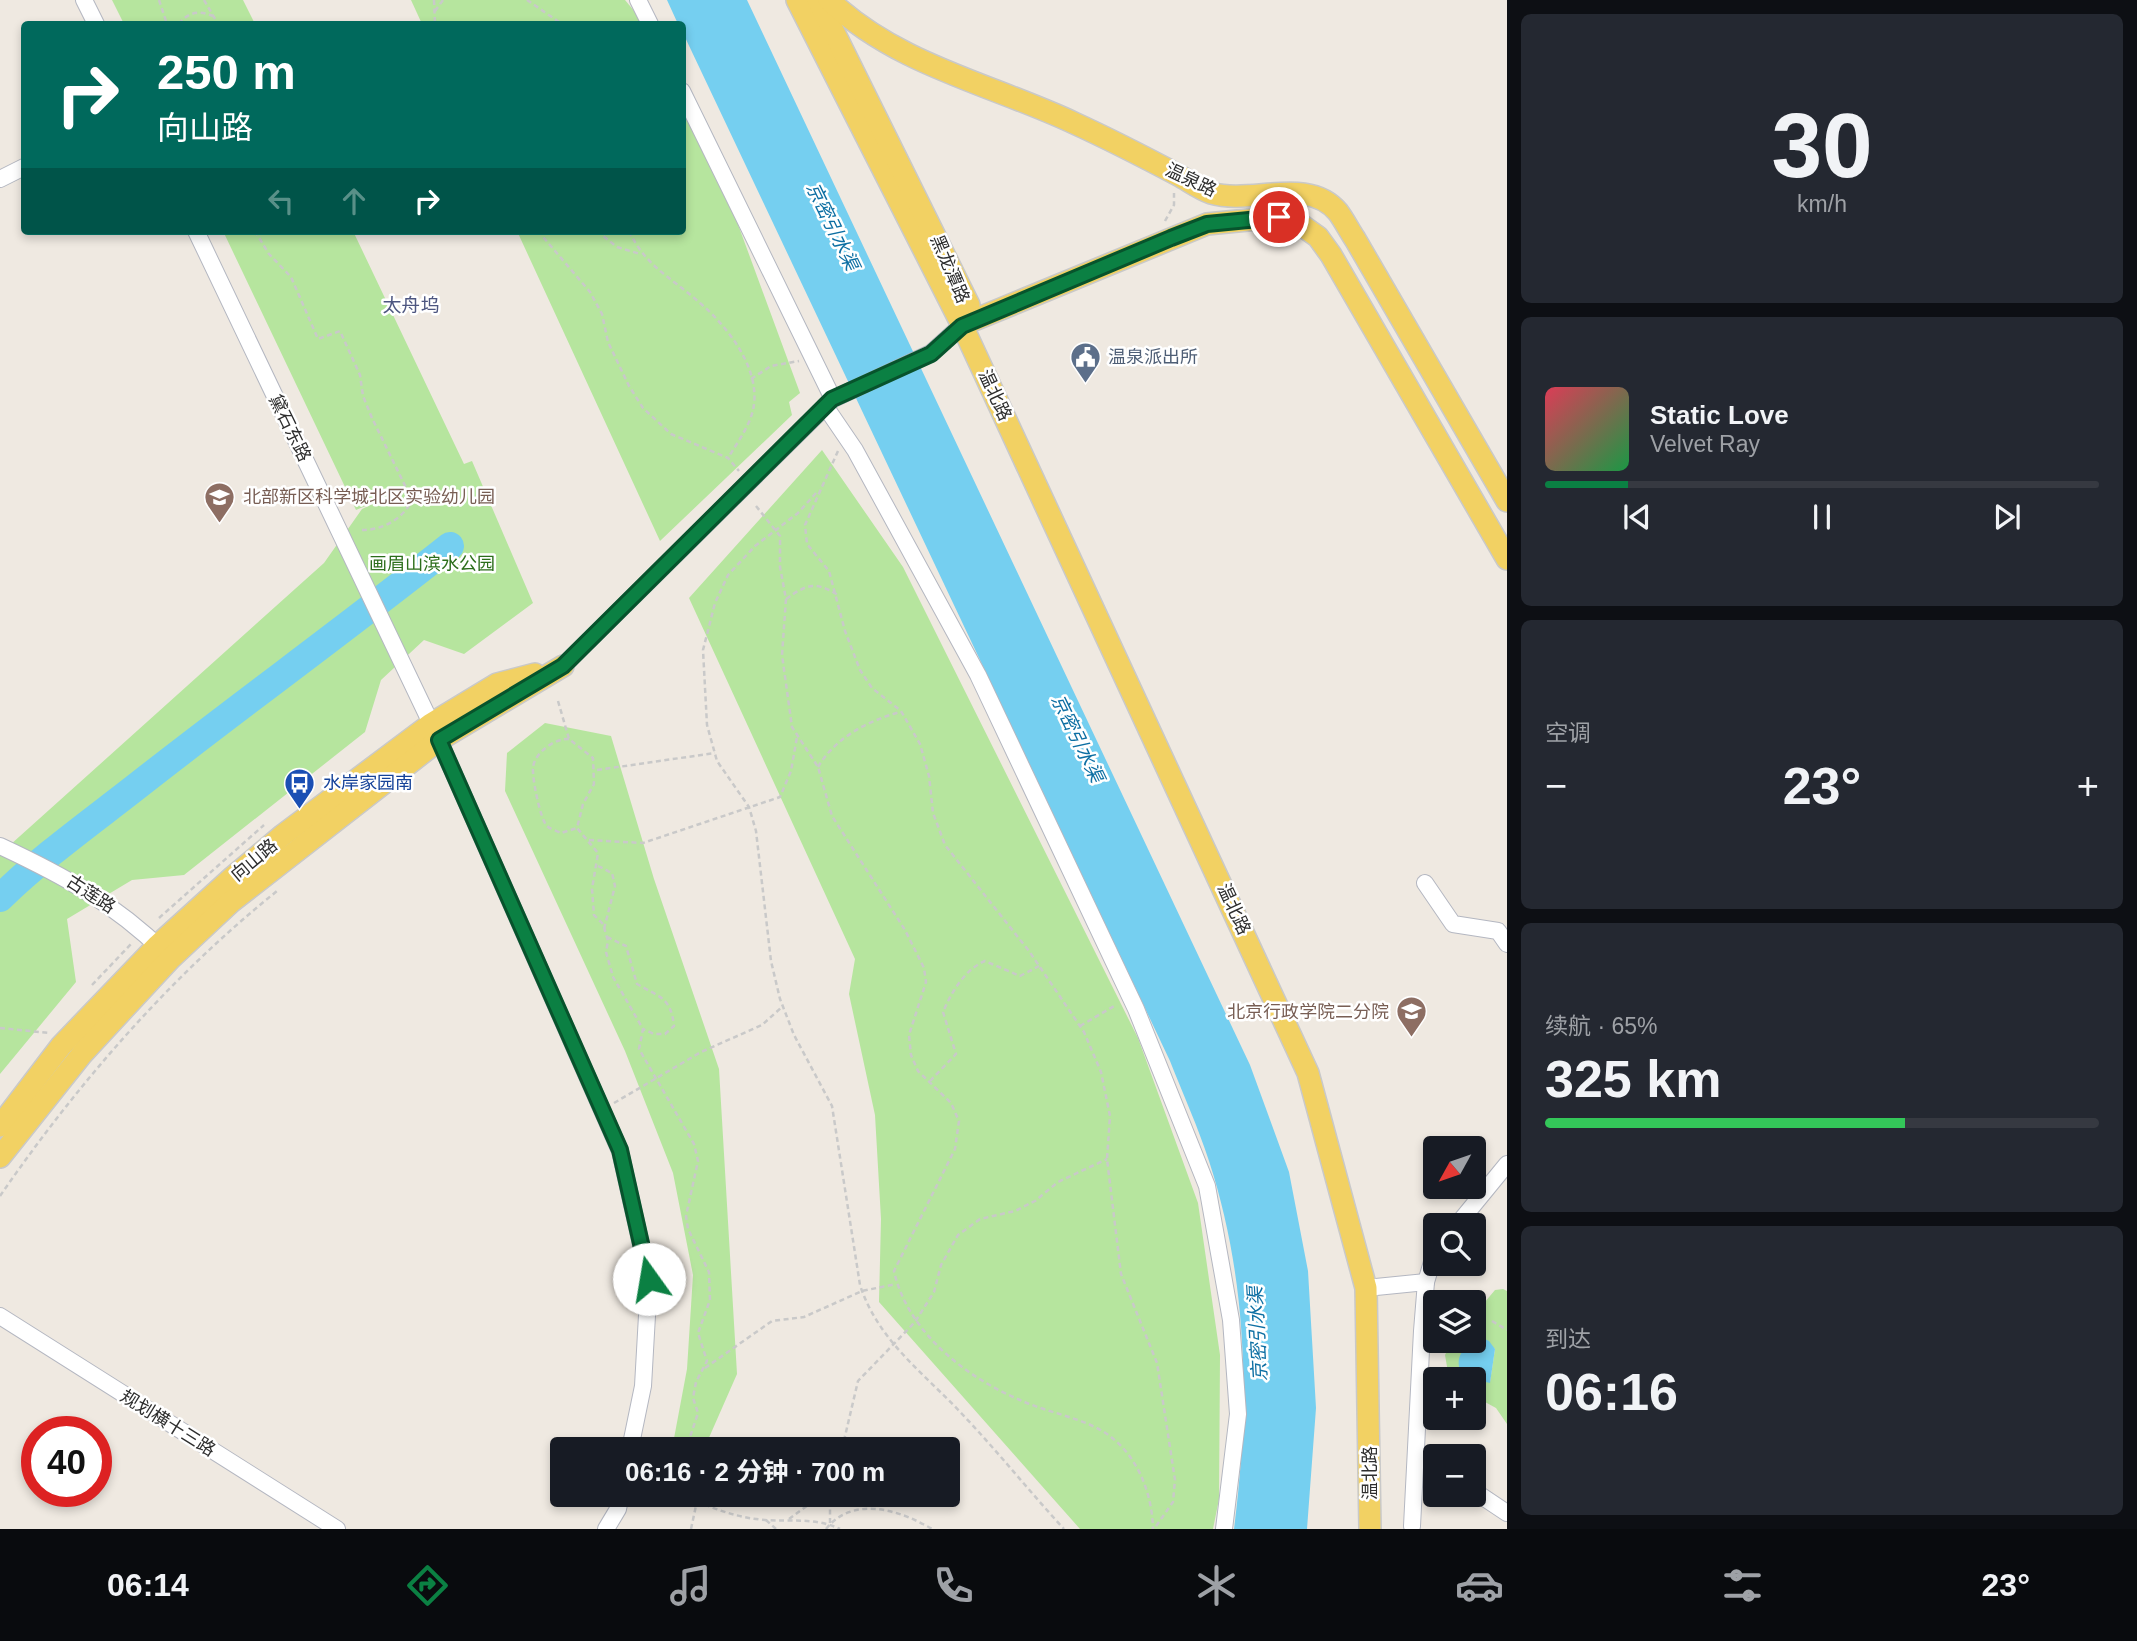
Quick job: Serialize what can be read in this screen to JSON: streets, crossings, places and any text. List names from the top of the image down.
{
  "streets": {
    "main road": [
      "温泉路",
      "黑龙潭路",
      "温北路",
      "向山路"
    ],
    "street": ["黛石东路", "古莲路", "规划横十三路"]
  },
  "crossings": [
    ["温泉路", "黑龙潭路"],
    ["温泉路", "温北路"],
    ["黑龙潭路", "温北路"],
    ["黛石东路", "向山路"],
    ["向山路", "古莲路"]
  ],
  "districts": ["太舟坞"],
  "water": ["京密引水渠"],
  "parks": ["画眉山滨水公园"],
  "places": {
    "public building": ["温泉派出所"],
    "school or university": ["北部新区科学城北区实验幼儿园", "北京行政学院二分院"],
    "bus stop": ["水岸家园南"]
  },
  "north": "bottom left",
  "page": {
    "tile": [
      ["30", "km/h"],
      "空调",
      ["续航 · 65%", "325 km"],
      ["到达", "06:16"]
    ],
    "turn": ["250 m", "向山路"],
    "song": ["Static Love", "Velvet Ray"],
    "heat": ["−", "23°", "+"],
    "map_buttons": ["+", "−"],
    "limit": "40",
    "trip": "06:16 · 2 分钟 · 700 m",
    "tabs": ["06:14", "23°"]
  }
}
